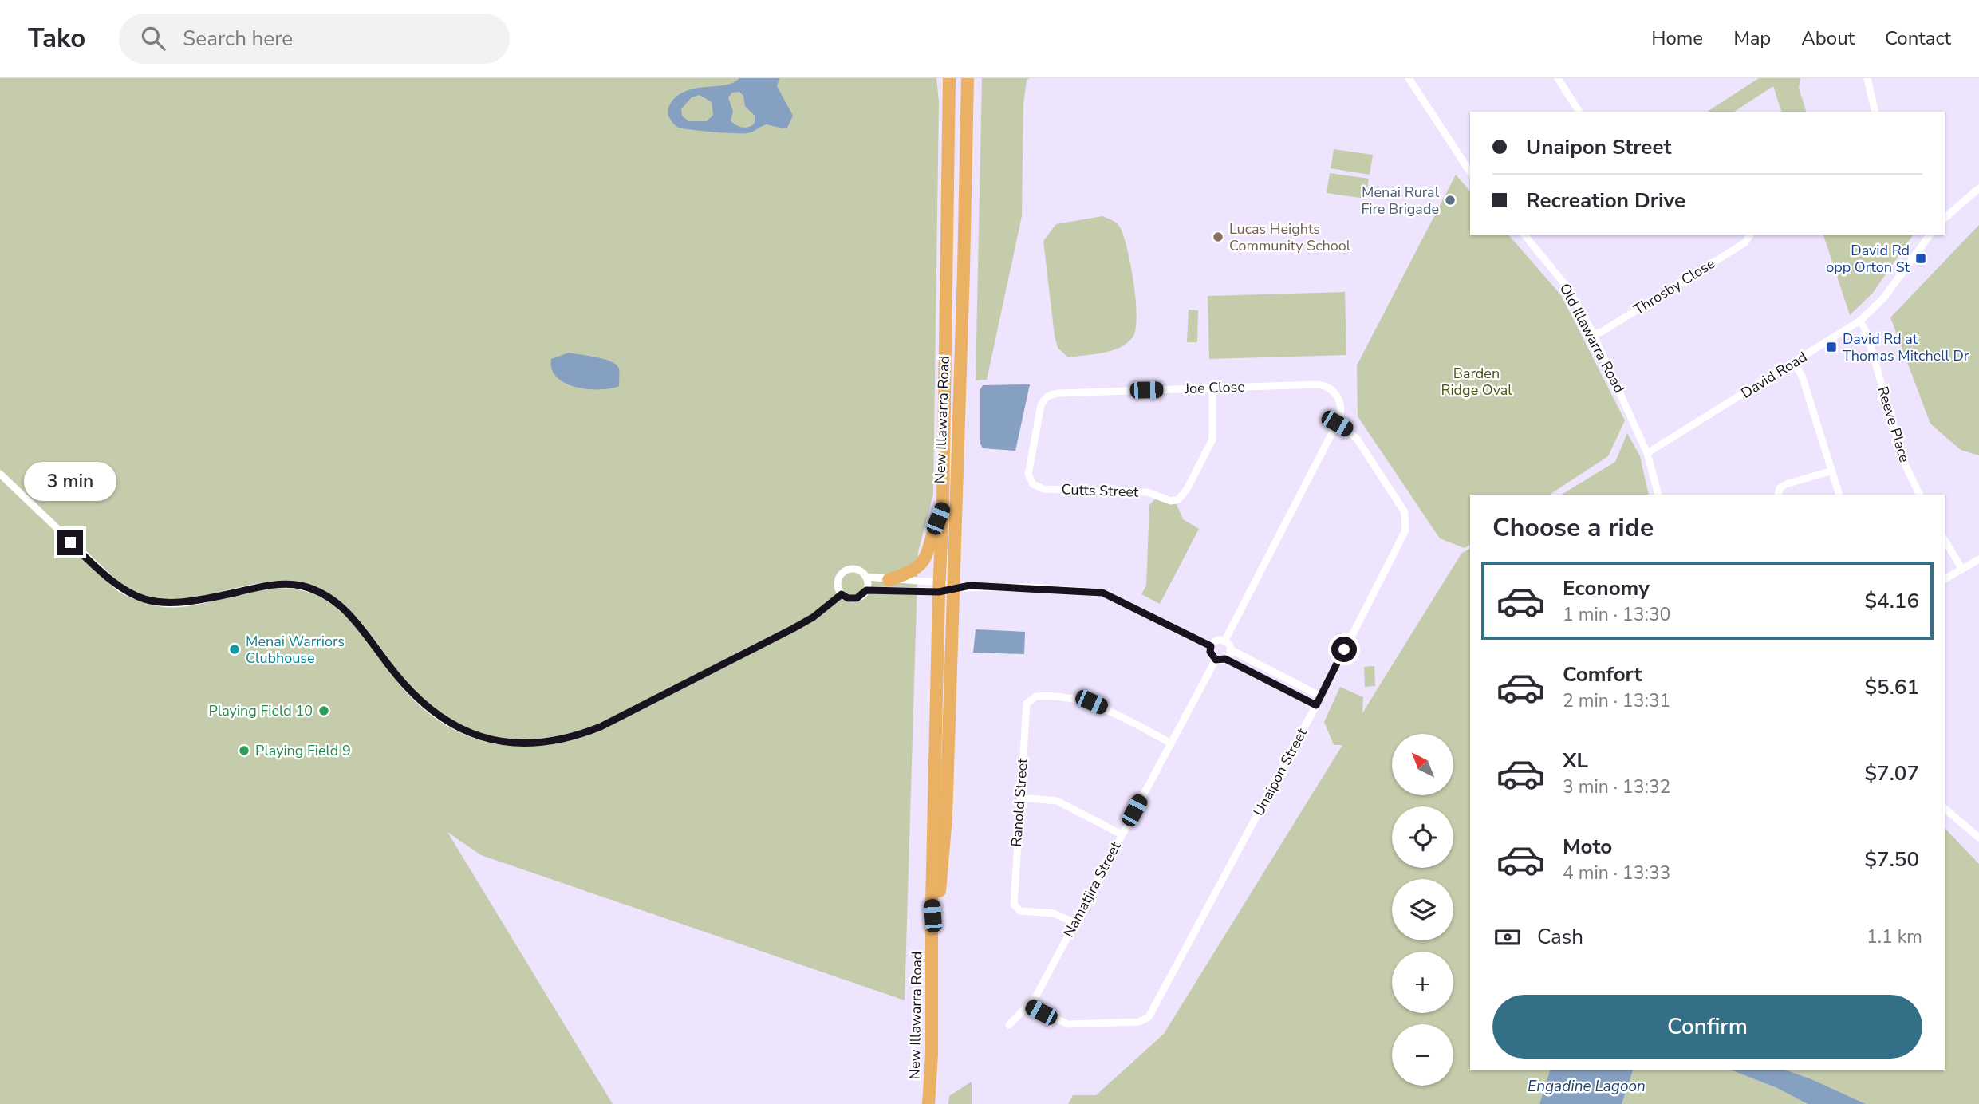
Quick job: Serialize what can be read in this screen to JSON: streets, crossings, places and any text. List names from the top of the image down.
{
  "streets": {
    "highway": ["New Illawarra Road"],
    "street": [
      "Throsby Close",
      "Old Illawarra Road",
      "David Road",
      "Joe Close",
      "Reeve Place",
      "Cutts Street",
      "Unaipon Street",
      "Ranold Street",
      "Namatjira Street"
    ]
  },
  "crossings": [
    ["Throsby Close", "Old Illawarra Road"],
    ["Old Illawarra Road", "David Road"],
    ["David Road", "Reeve Place"],
    ["Joe Close", "Cutts Street"],
    ["Joe Close", "Unaipon Street"],
    ["Unaipon Street", "Namatjira Street"],
    ["Ranold Street", "Namatjira Street"]
  ],
  "water": ["Engadine Lagoon"],
  "parks": ["Barden Ridge Oval"],
  "places": {
    "other": [
      "Menai Rural Fire Brigade",
      "Lucas Heights Community School",
      "Menai Warriors Clubhouse",
      "Playing Field 10",
      "Playing Field 9"
    ],
    "transit": ["David Rd opp Orton St", "David Rd at Thomas Mitchell Dr"]
  },
  "north": "top left",
  "page": {
    "header": "Tako",
    "search": "Search here",
    "nav": [
      "Home",
      "Map",
      "About",
      "Contact"
    ],
    "banner": ["Unaipon Street", "Recreation Drive"],
    "bubble": "3 min",
    "heading": "Choose a ride",
    "list": [
      {
        "name": "Economy",
        "note": "1 min · 13:30",
        "value": "$4.16"
      },
      {
        "name": "Comfort",
        "note": "2 min · 13:31",
        "value": "$5.61"
      },
      {
        "name": "XL",
        "note": "3 min · 13:32",
        "value": "$7.07"
      },
      {
        "name": "Moto",
        "note": "4 min · 13:33",
        "value": "$7.50"
      }
    ],
    "map_buttons": ["+", "−"],
    "pay": ["Cash", "1.1 km"],
    "buttons": "Confirm"
  }
}
